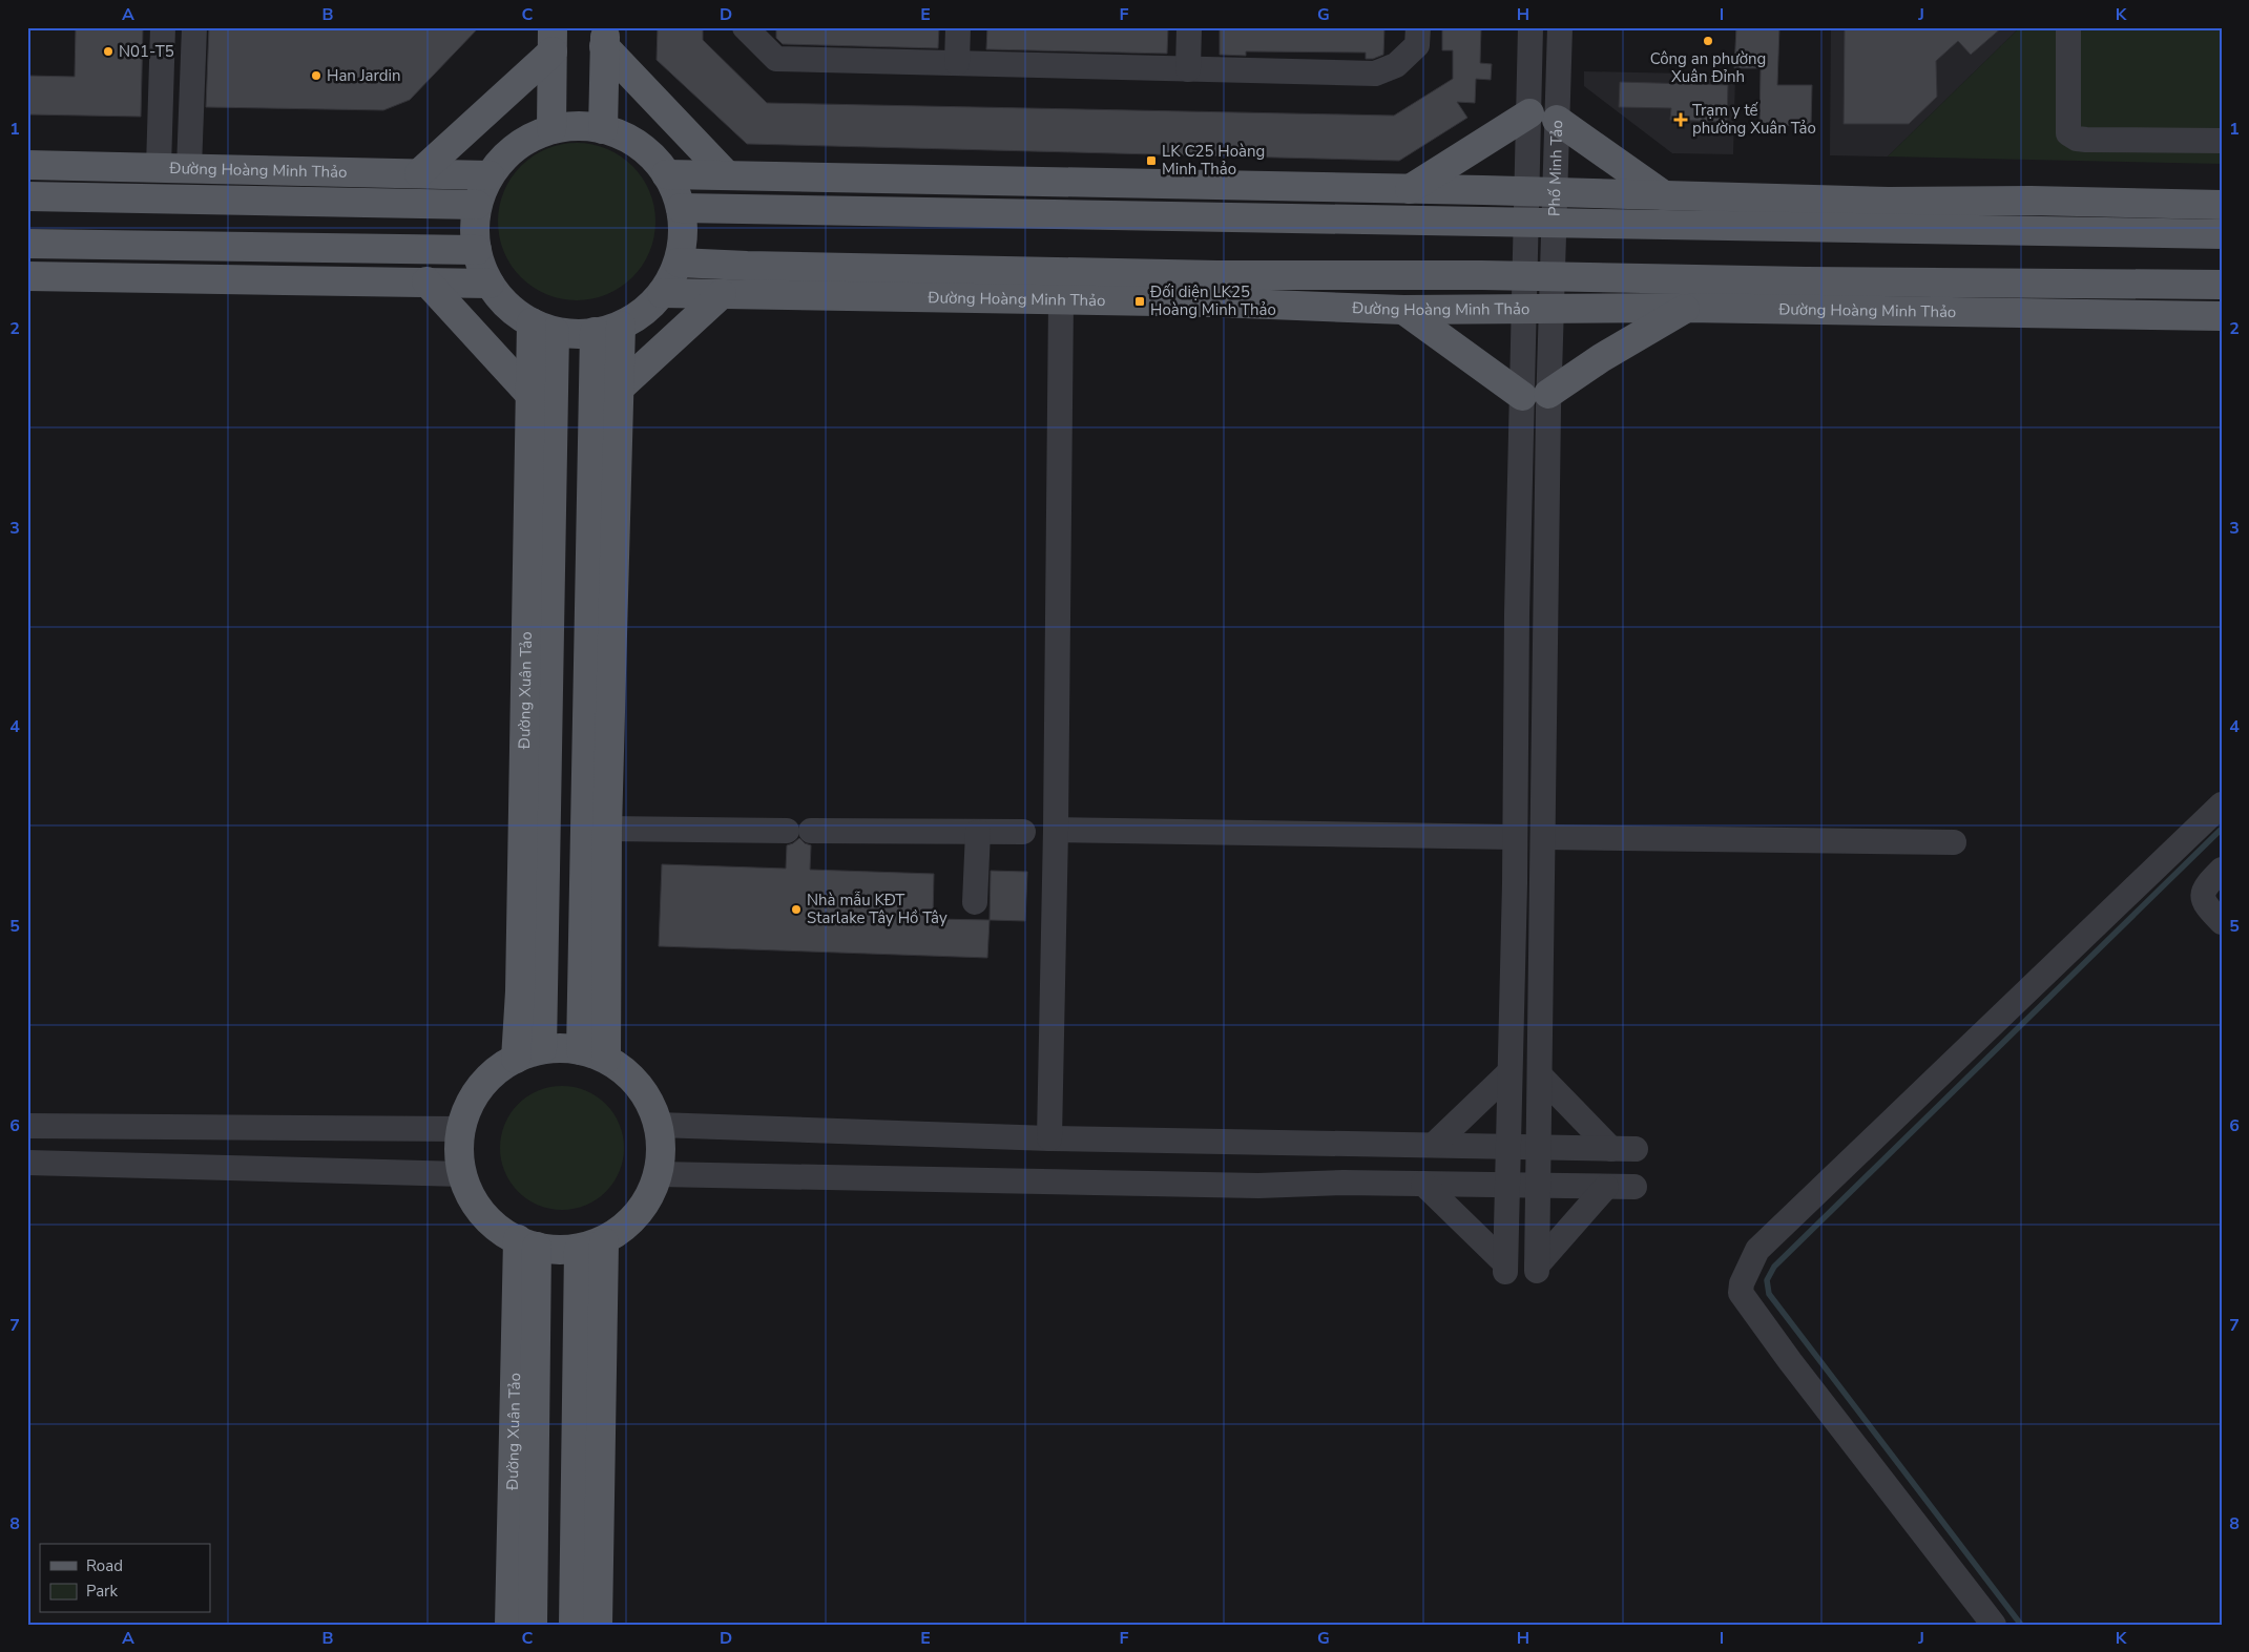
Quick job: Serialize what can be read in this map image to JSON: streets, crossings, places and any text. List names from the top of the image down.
{
  "streets": {
    "main road": ["Đường Hoàng Minh Thảo", "Đường Xuân Tảo"],
    "street": ["Phố Minh Tảo"]
  },
  "crossings": [
    ["Phố Minh Tảo", "Đường Hoàng Minh Thảo"]
  ],
  "places": {
    "other": [
      "Công an phường Xuân Đỉnh",
      "N01-T5",
      "Han Jardin",
      "Nhà mẫu KĐT Starlake Tây Hồ Tây"
    ],
    "health": ["Trạm y tế phường Xuân Tảo"],
    "transit": ["LK C25 Hoàng Minh Thảo", "Đối diện LK25 Hoàng Minh Thảo"]
  },
  "legend": ["Road", "Park"],
  "grid": {
    "columns": [
      "A",
      "B",
      "C",
      "D",
      "E",
      "F",
      "G",
      "H",
      "I",
      "J",
      "K"
    ],
    "rows": [
      "1",
      "2",
      "3",
      "4",
      "5",
      "6",
      "7",
      "8"
    ]
  }
}
